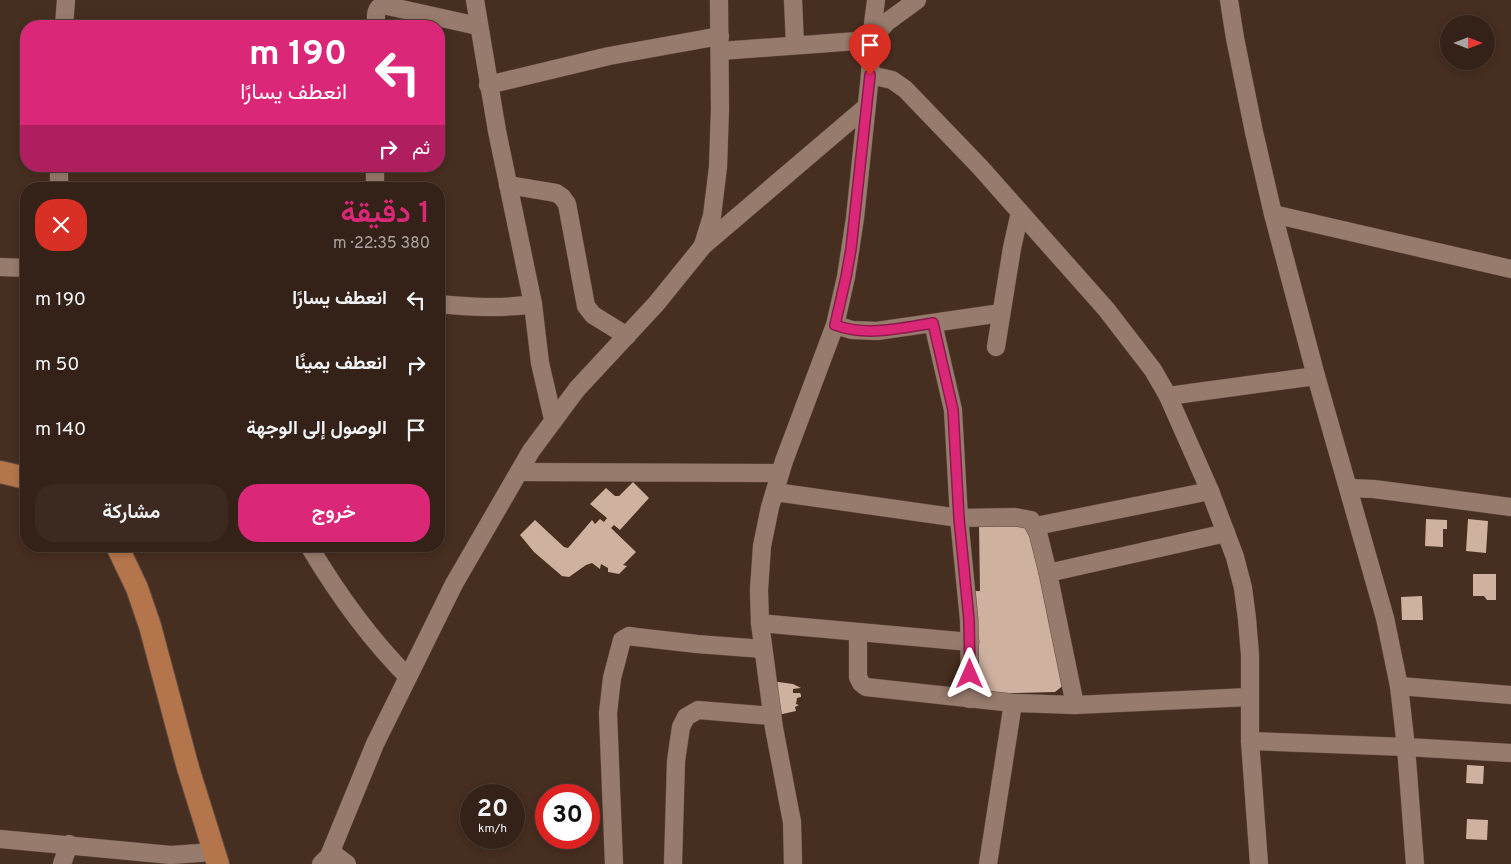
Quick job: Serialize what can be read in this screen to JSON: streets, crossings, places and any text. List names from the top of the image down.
{
  "north": "right",
  "page": {
    "turn": ["190 m", "انعطف يسارًا"],
    "then": "ثم",
    "heading": ["1 دقيقة", "380 m · 22:35"],
    "list": [
      {
        "name": "انعطف يسارًا",
        "value": "190 m"
      },
      {
        "name": "انعطف يمينًا",
        "value": "50 m"
      },
      {
        "name": "الوصول إلى الوجهة",
        "value": "140 m"
      }
    ],
    "buttons": ["خروج", "مشاركة"],
    "speed": "20 km/h",
    "limit": "30"
  }
}
